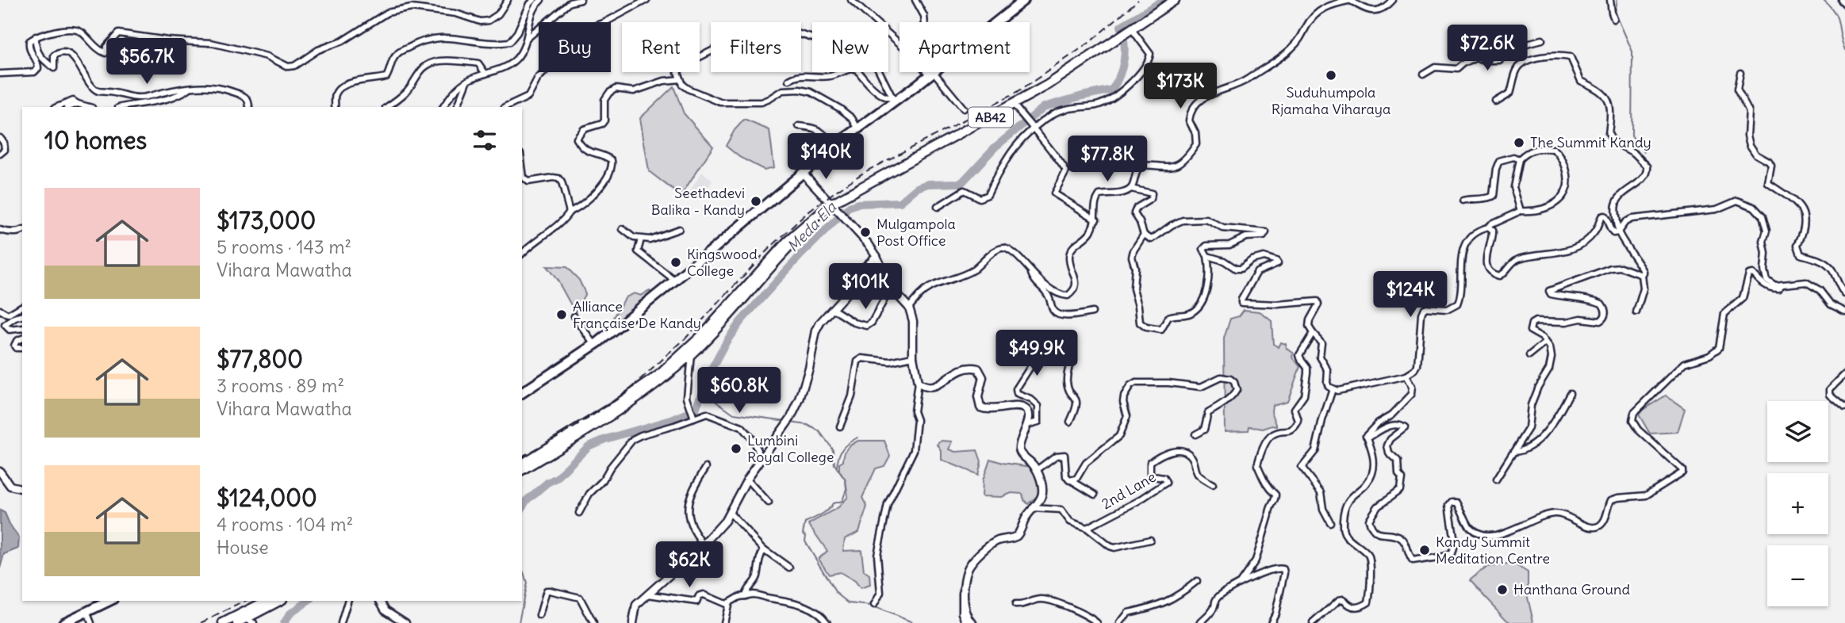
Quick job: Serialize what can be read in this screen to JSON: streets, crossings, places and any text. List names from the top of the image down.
{
  "streets": {
    "main road": ["AB42"],
    "street": ["2nd Lane"]
  },
  "water": ["Meda Ela"],
  "places": [
    "Suduhumpola Rjamaha Viharaya",
    "The Summit Kandy",
    "Seethadevi Balika - Kandy",
    "Mulgampola Post Office",
    "Kingswood College",
    "Alliance Française De Kandy",
    "Lumbini Royal College",
    "Kandy Summit Meditation Centre",
    "Hanthana Ground"
  ],
  "page": {
    "chip": [
      "Buy",
      "Rent",
      "Filters",
      "New",
      "Apartment"
    ],
    "price": [
      "$72.6K",
      "$56.7K",
      "$173K",
      "$140K",
      "$77.8K",
      "$101K",
      "$124K",
      "$49.9K",
      "$60.8K",
      "$62K"
    ],
    "heading": "10 homes",
    "list": [
      {
        "name": "$173,000",
        "note": "5 rooms · 143 m² · Vihara Mawatha"
      },
      {
        "name": "$77,800",
        "note": "3 rooms · 89 m² · Vihara Mawatha"
      },
      {
        "name": "$124,000",
        "note": "4 rooms · 104 m² · House"
      }
    ],
    "map_buttons": ["+", "−"]
  }
}
